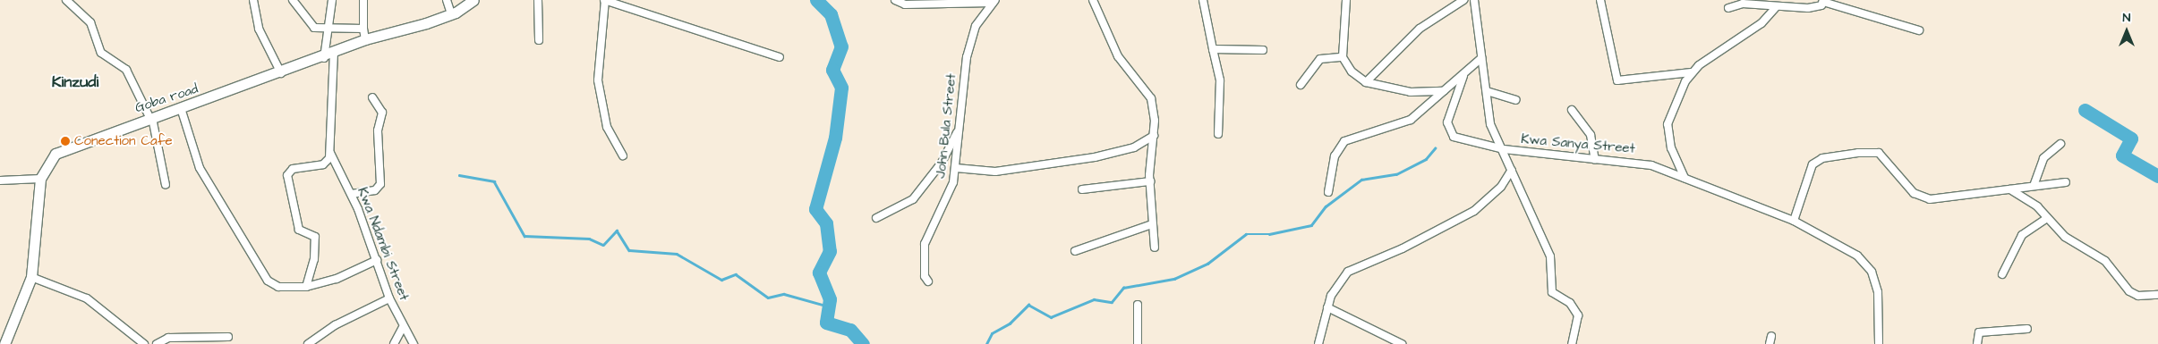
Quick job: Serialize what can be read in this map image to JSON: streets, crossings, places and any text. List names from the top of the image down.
{
  "streets": {
    "street": [
      "Goba road",
      "John Bula Street",
      "Kwa Sanya Street",
      "Kwa Ndambi Street"
    ]
  },
  "districts": ["Kinzudi"],
  "places": ["Conection Cafe"],
  "north": "top"
}
